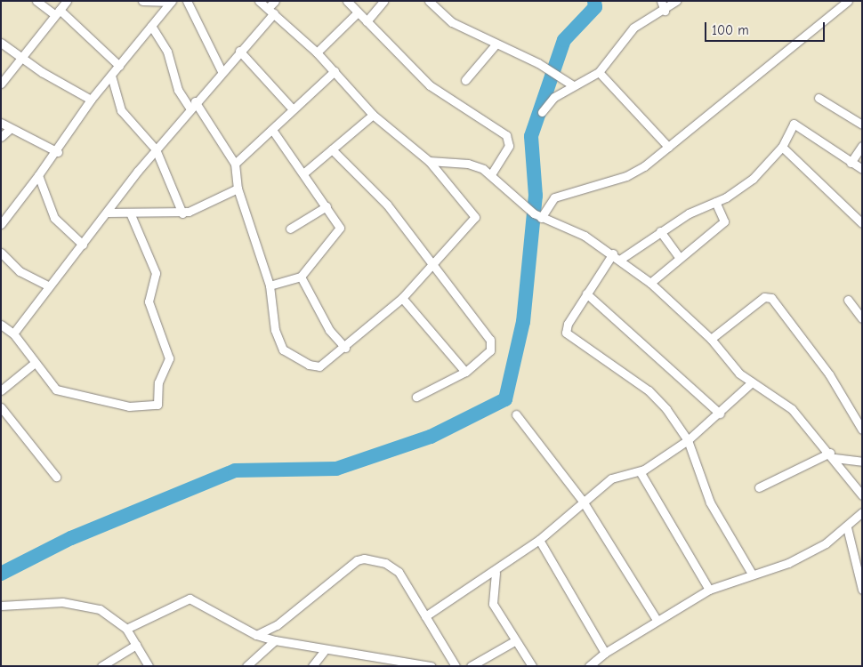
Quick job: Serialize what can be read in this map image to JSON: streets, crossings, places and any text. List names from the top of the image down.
{
  "scale_bar": "100 m"
}
